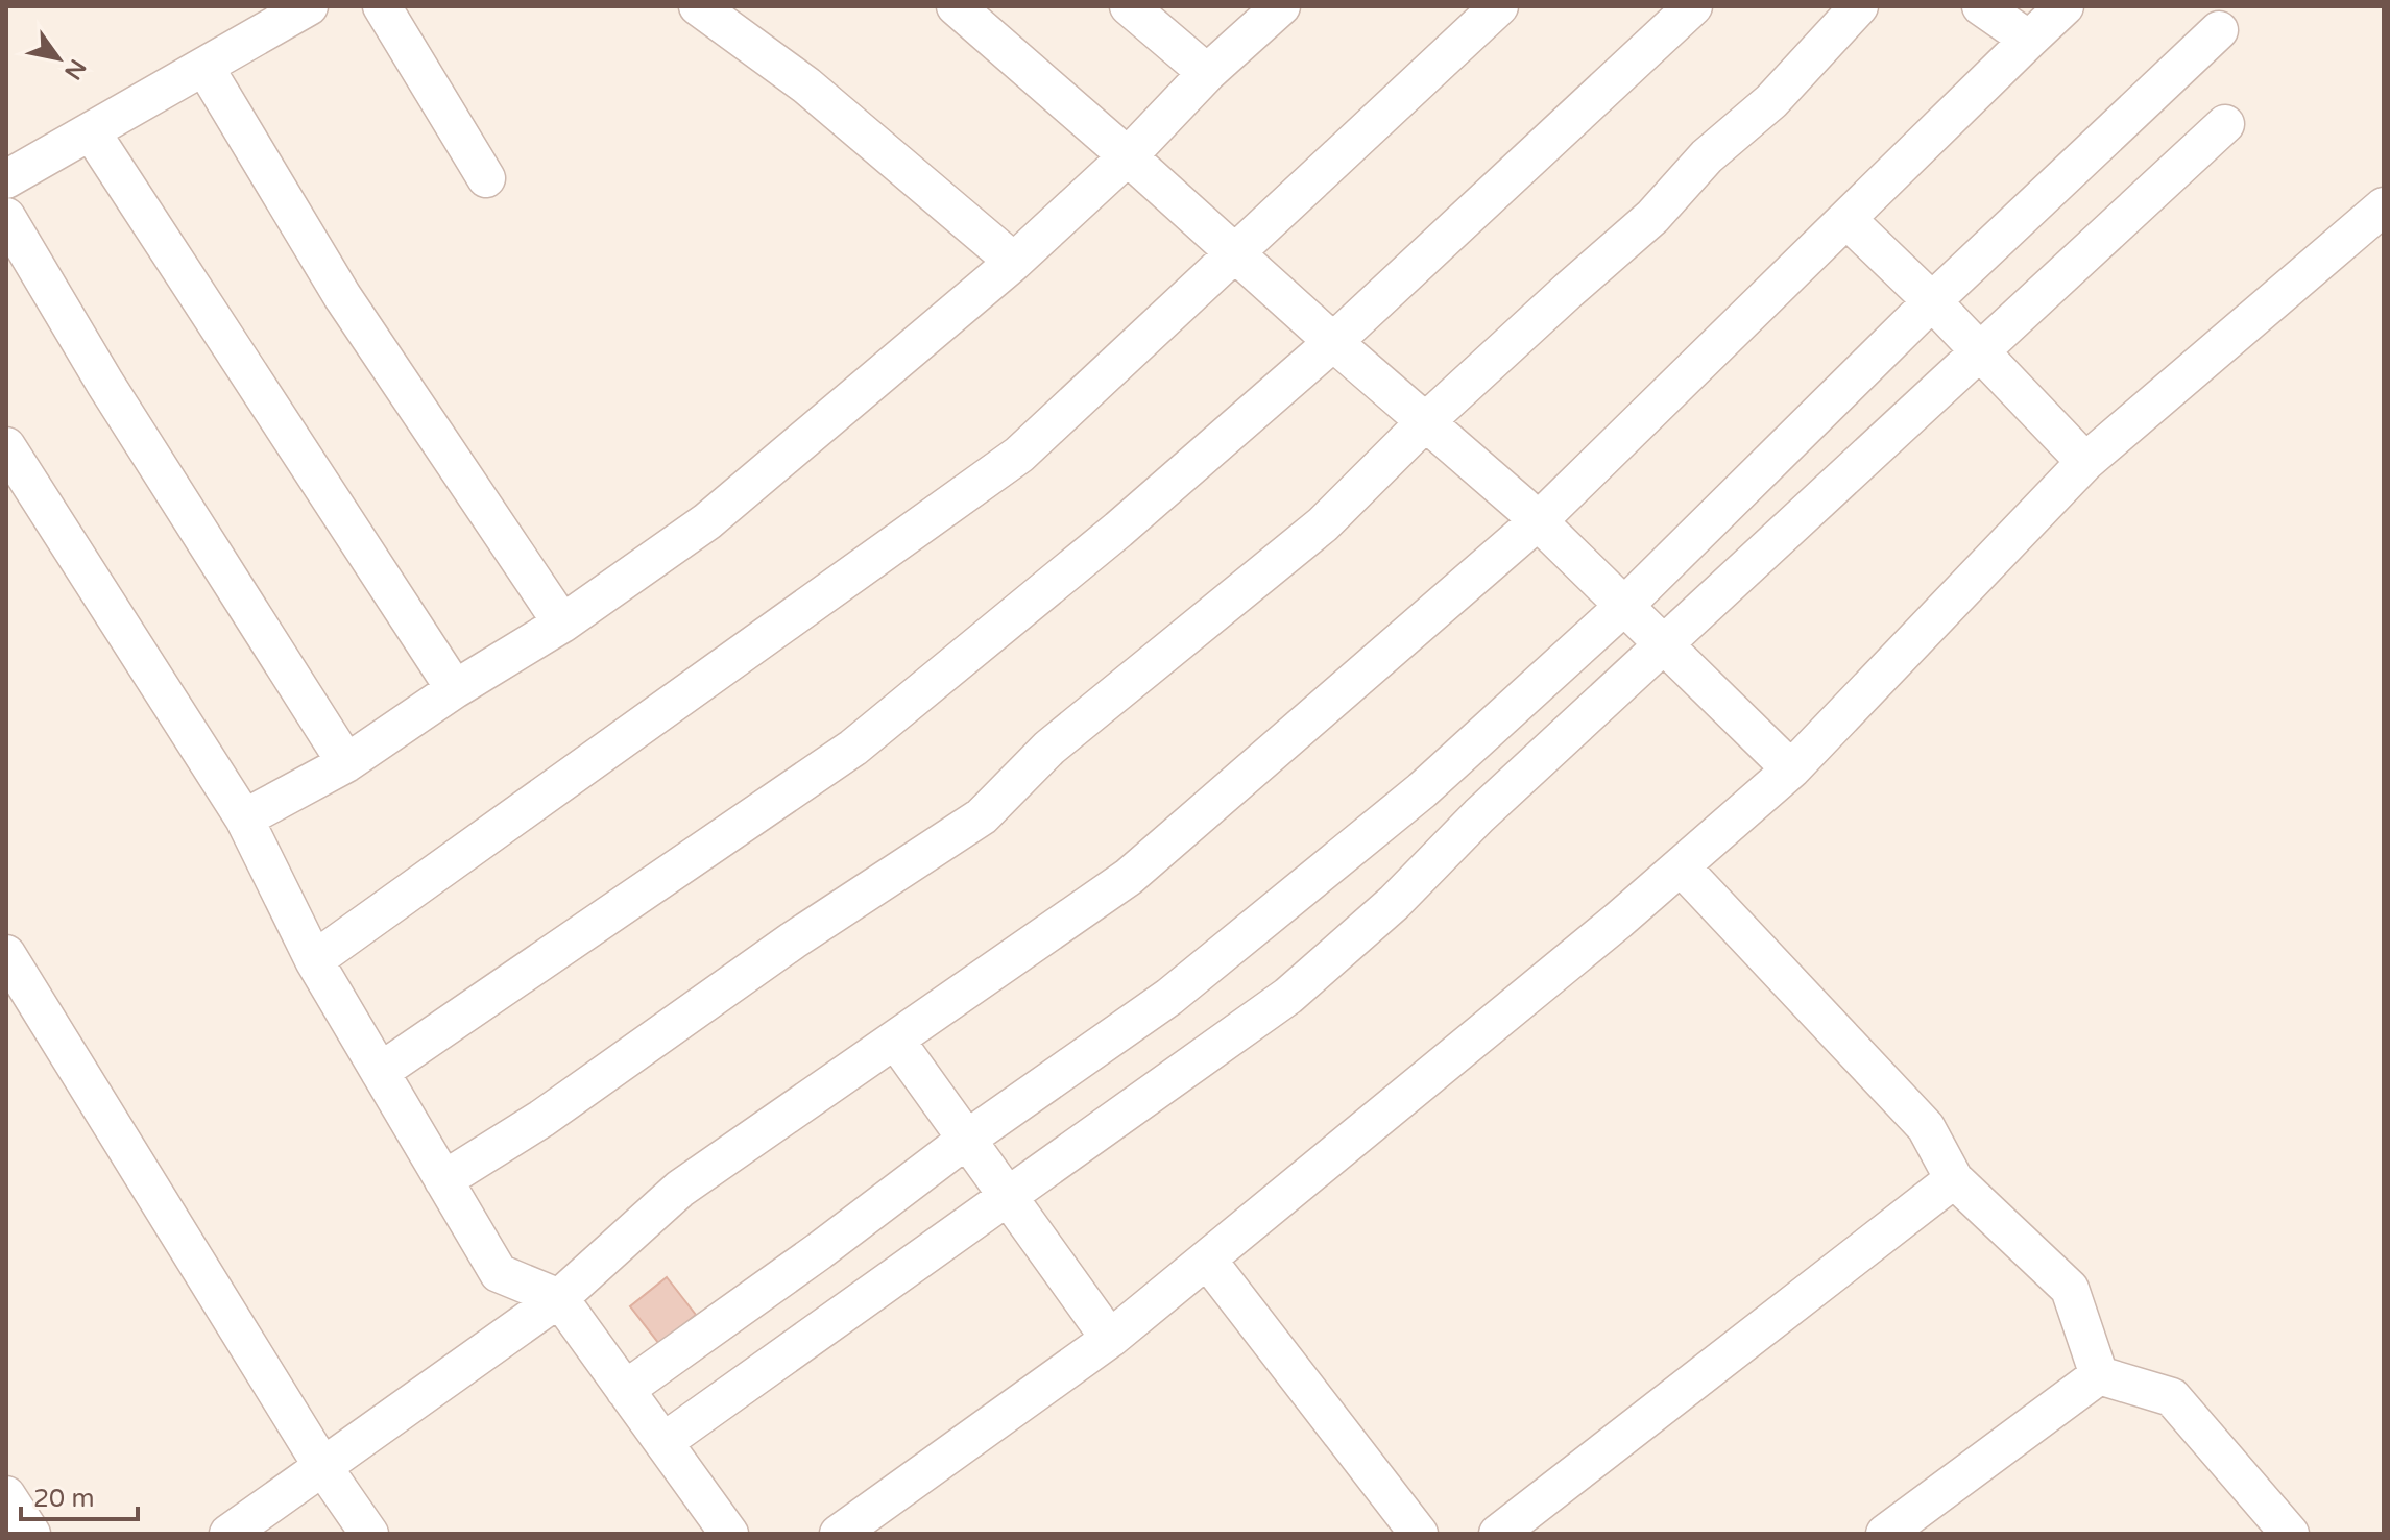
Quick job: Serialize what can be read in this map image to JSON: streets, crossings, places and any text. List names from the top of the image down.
{
  "scale_bar": "20 m",
  "north": "bottom right"
}
